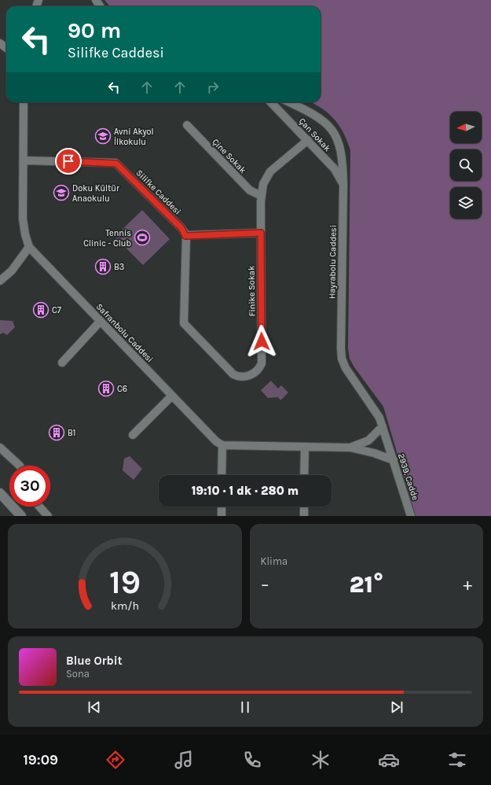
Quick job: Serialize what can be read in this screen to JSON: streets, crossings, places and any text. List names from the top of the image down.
{
  "streets": {
    "street": [
      "Çan Sokak",
      "Çine Sokak",
      "Silifke Caddesi",
      "Hayrabolu Caddesi",
      "Finike Sokak",
      "Safranbolu Caddesi",
      "2939. Cadde"
    ]
  },
  "crossings": [
    ["Çan Sokak", "Hayrabolu Caddesi"],
    ["Çan Sokak", "Finike Sokak"],
    ["Çine Sokak", "Finike Sokak"],
    ["Silifke Caddesi", "Finike Sokak"],
    ["Silifke Caddesi", "Safranbolu Caddesi"],
    ["Hayrabolu Caddesi", "2939. Cadde"]
  ],
  "places": {
    "school or university": ["Avni Akyol İlkokulu", "Doku Kültür Anaokulu"],
    "sports": ["Tennis Clinic - Club"],
    "building": [
      "B3",
      "C7",
      "C6",
      "B1"
    ]
  },
  "north": "left",
  "page": {
    "turn": ["90 m", "Silifke Caddesi"],
    "limit": "30",
    "trip": "19:10 · 1 dk · 280 m",
    "tile": "Klima",
    "heat": ["−", "21°", "+"],
    "song": ["Blue Orbit", "Sona"],
    "tabs": "19:09",
    "gauge": ["19", "km/h"]
  }
}
